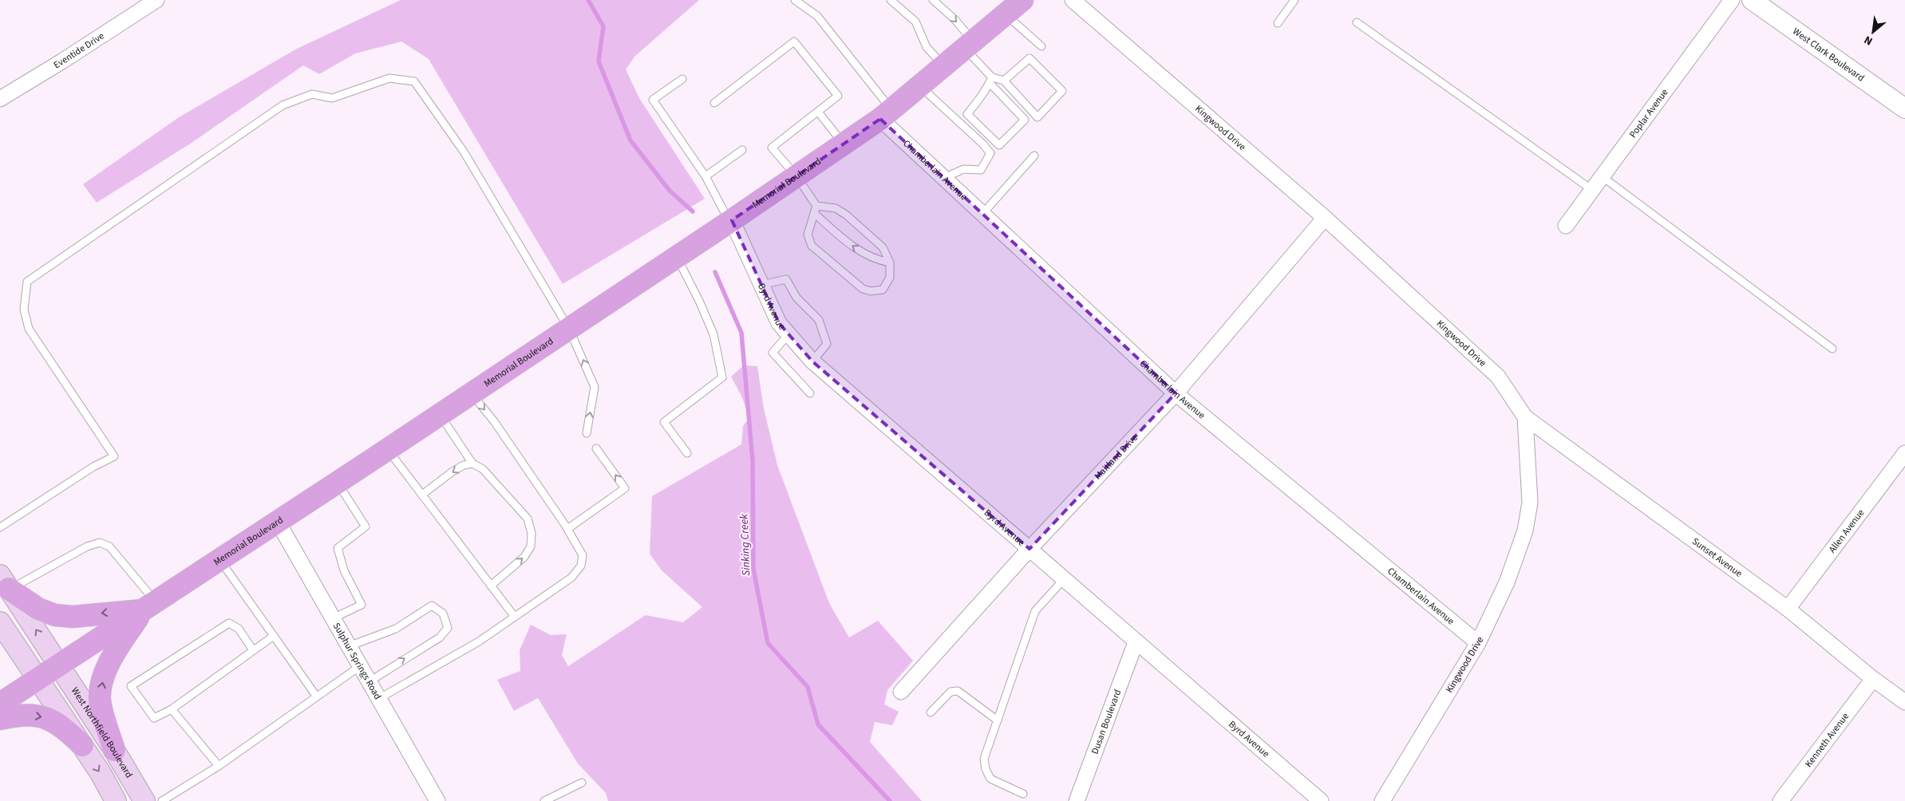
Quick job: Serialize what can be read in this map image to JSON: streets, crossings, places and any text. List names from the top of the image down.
{
  "streets": {
    "main road": ["Memorial Boulevard", "West Northfield Boulevard"],
    "street": [
      "Eventide Drive",
      "West Clark Boulevard",
      "Poplar Avenue",
      "Kingwood Drive",
      "Chamberlain Avenue",
      "Byrd Avenue",
      "Maitland Drive",
      "Allen Avenue",
      "Sunset Avenue",
      "Sulphur Springs Road",
      "Dusan Boulevard",
      "Kenneth Avenue"
    ]
  },
  "crossings": [
    ["Kingwood Drive", "Chamberlain Avenue"],
    ["Kingwood Drive", "Maitland Drive"],
    ["Kingwood Drive", "Sunset Avenue"],
    ["Chamberlain Avenue", "Memorial Boulevard"],
    ["Chamberlain Avenue", "Maitland Drive"],
    ["Memorial Boulevard", "Byrd Avenue"],
    ["Memorial Boulevard", "Sulphur Springs Road"],
    ["Memorial Boulevard", "West Northfield Boulevard"],
    ["Byrd Avenue", "Maitland Drive"],
    ["Byrd Avenue", "Dusan Boulevard"],
    ["Allen Avenue", "Sunset Avenue"],
    ["Sunset Avenue", "Kenneth Avenue"]
  ],
  "water": ["Sinking Creek"],
  "north": "bottom left"
}
